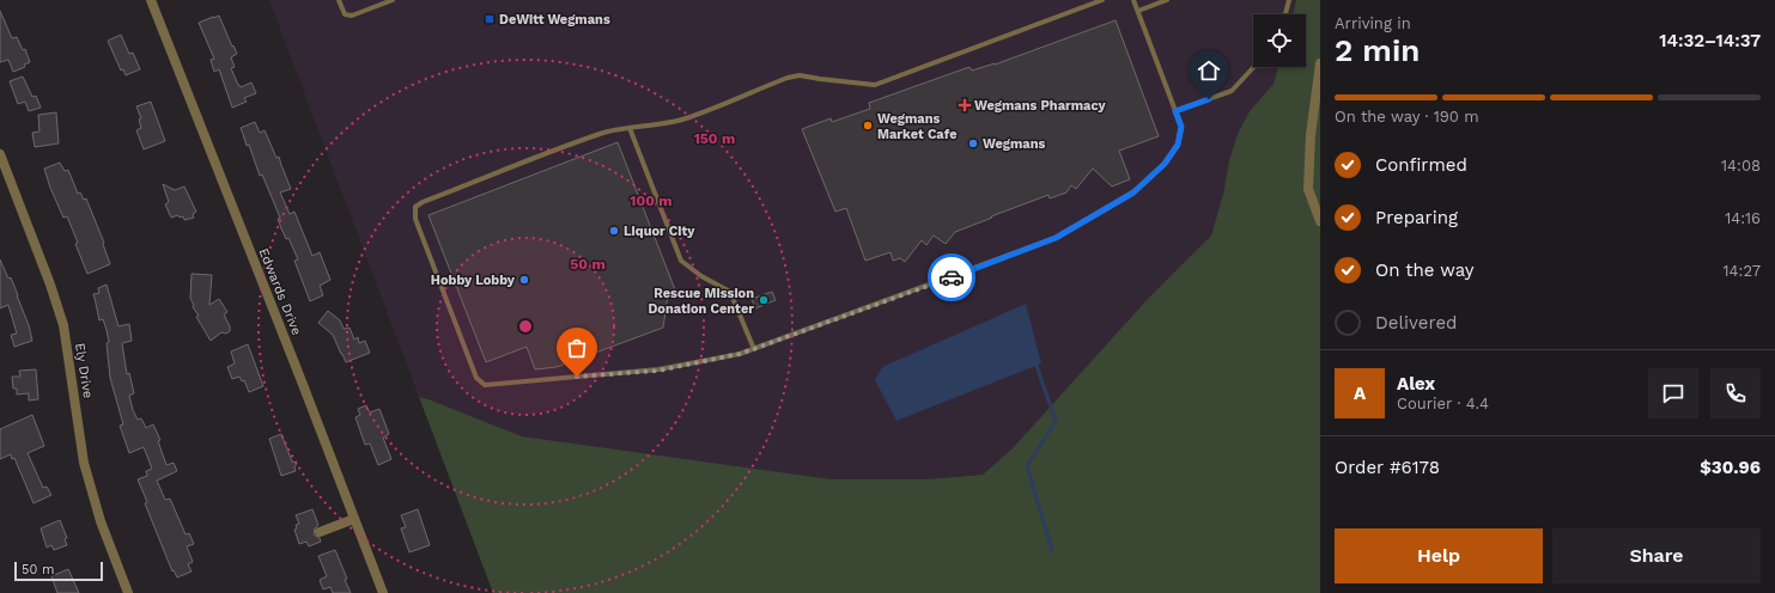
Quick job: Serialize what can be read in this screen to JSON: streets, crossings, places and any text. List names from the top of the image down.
{
  "streets": {
    "street": ["Edwards Drive", "Ely Drive"]
  },
  "places": {
    "transit": ["DeWitt Wegmans"],
    "health": ["Wegmans Pharmacy"],
    "other": [
      "Wegmans Market Cafe",
      "Wegmans",
      "Liquor City",
      "Hobby Lobby",
      "Rescue Mission Donation Center"
    ]
  },
  "scale_bar": "50 m",
  "page": {
    "heading": ["2 min", "Arriving in", "14:32–14:37"],
    "panel": [
      "Alex",
      "Courier · 4.4",
      "Order #6178",
      "$30.96"
    ],
    "bar": "On the way · 190 m",
    "list": [
      ["Confirmed", "14:08"],
      ["Preparing", "14:16"],
      ["On the way", "14:27"],
      "Delivered"
    ],
    "round": "A",
    "buttons": ["Help", "Share"],
    "scale": "50 m"
  },
  "rings": ["150 m", "100 m", "50 m"]
}
